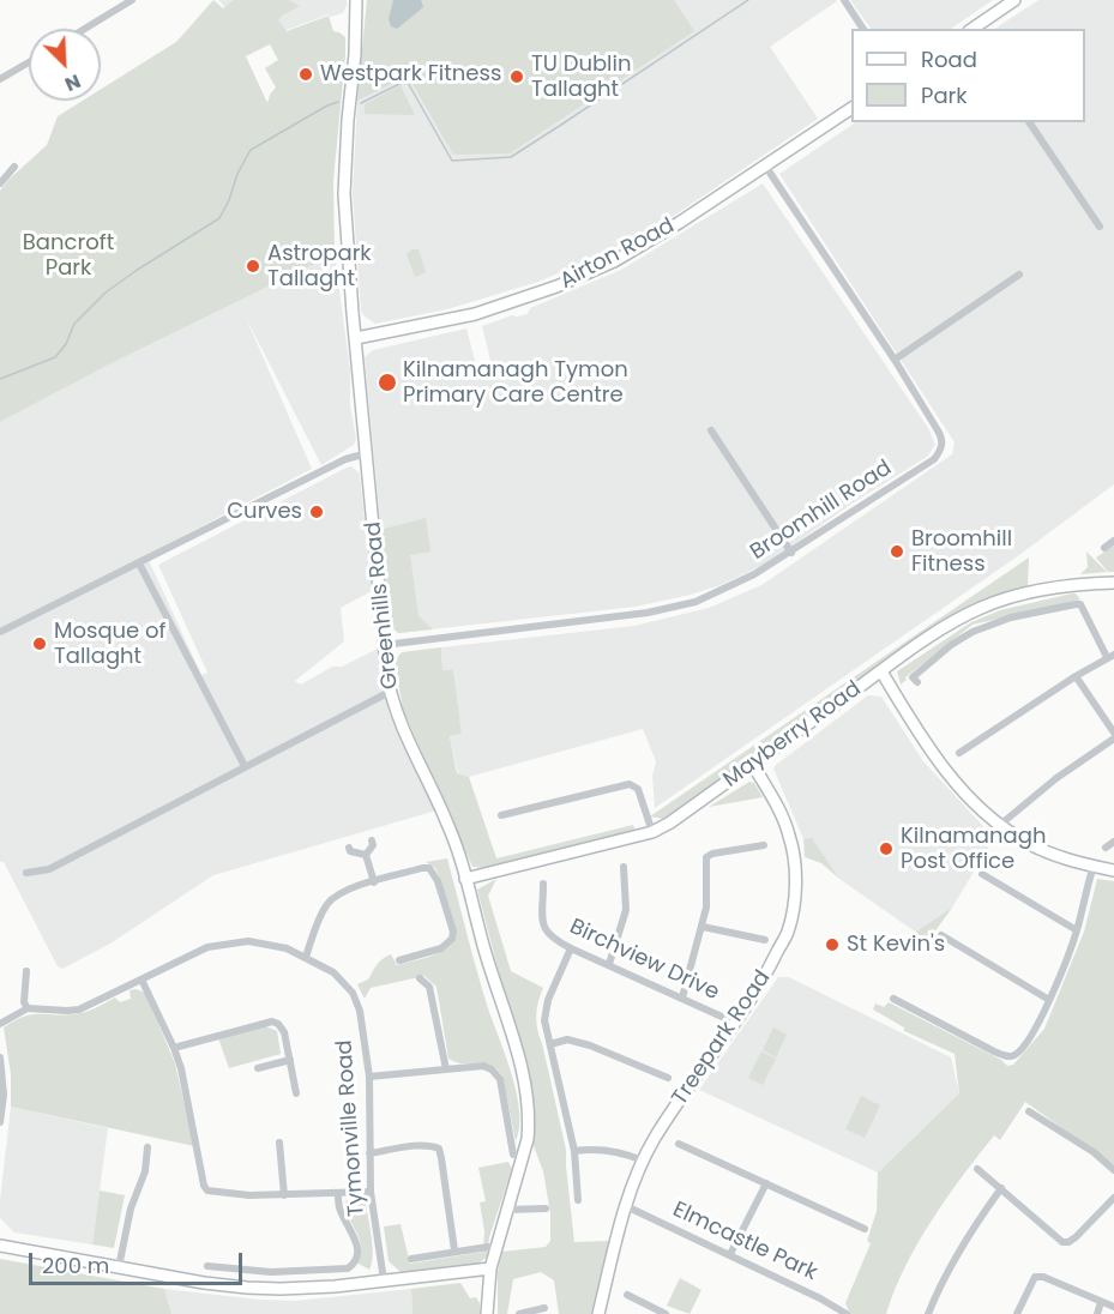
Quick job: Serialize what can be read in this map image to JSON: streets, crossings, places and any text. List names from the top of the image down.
{
  "streets": {
    "street": [
      "Airton Road",
      "Broomhill Road",
      "Greenhills Road",
      "Mayberry Road",
      "Birchview Drive",
      "Treepark Road",
      "Tymonville Road",
      "Elmcastle Park"
    ]
  },
  "crossings": [
    ["Airton Road", "Broomhill Road"],
    ["Airton Road", "Greenhills Road"],
    ["Broomhill Road", "Greenhills Road"],
    ["Greenhills Road", "Mayberry Road"],
    ["Mayberry Road", "Treepark Road"],
    ["Birchview Drive", "Treepark Road"],
    ["Treepark Road", "Elmcastle Park"]
  ],
  "parks": ["Bancroft Park"],
  "places": [
    "Westpark Fitness",
    "TU Dublin Tallaght",
    "Astropark Tallaght",
    "Kilnamanagh Tymon Primary Care Centre",
    "Curves",
    "Broomhill Fitness",
    "Mosque of Tallaght",
    "Kilnamanagh Post Office",
    "St Kevin's"
  ],
  "legend": ["Road", "Park"],
  "scale_bar": "200 m",
  "north": "bottom right"
}
